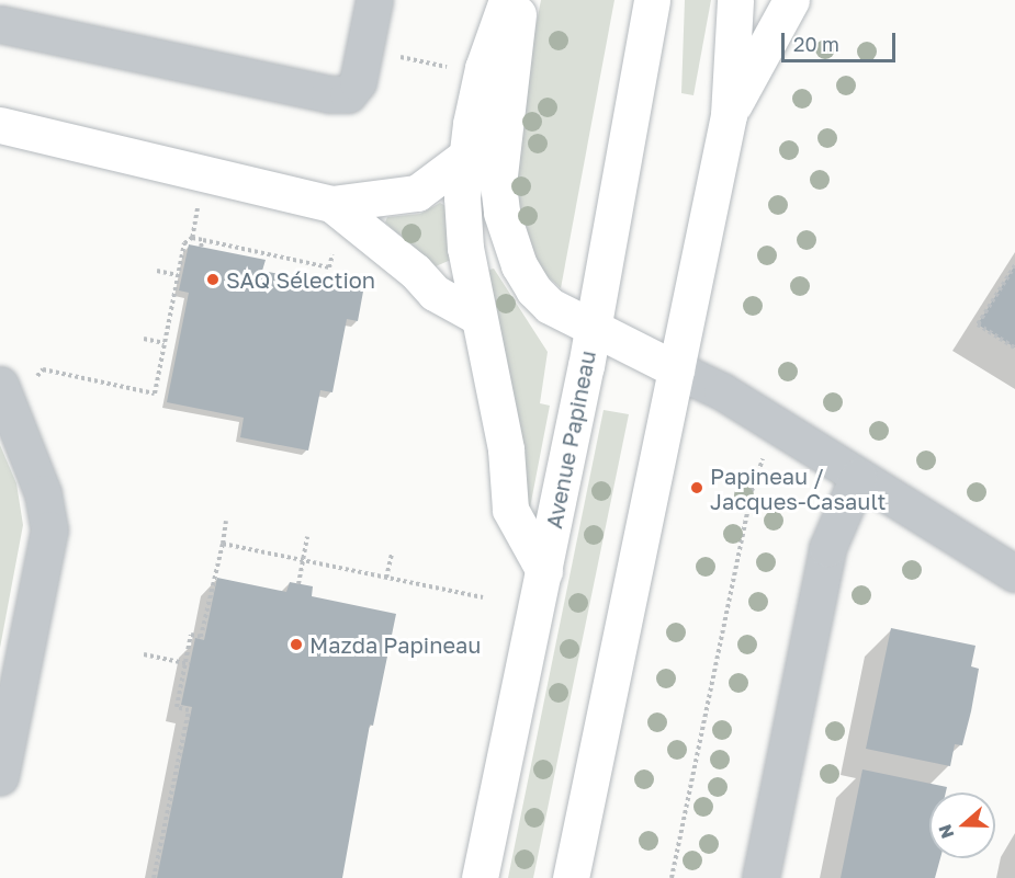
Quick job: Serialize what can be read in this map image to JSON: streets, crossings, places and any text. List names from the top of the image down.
{
  "streets": {
    "main road": ["Avenue Papineau"]
  },
  "places": ["SAQ Sélection", "Papineau / Jacques-Casault", "Mazda Papineau"],
  "scale_bar": "20 m",
  "north": "left"
}
